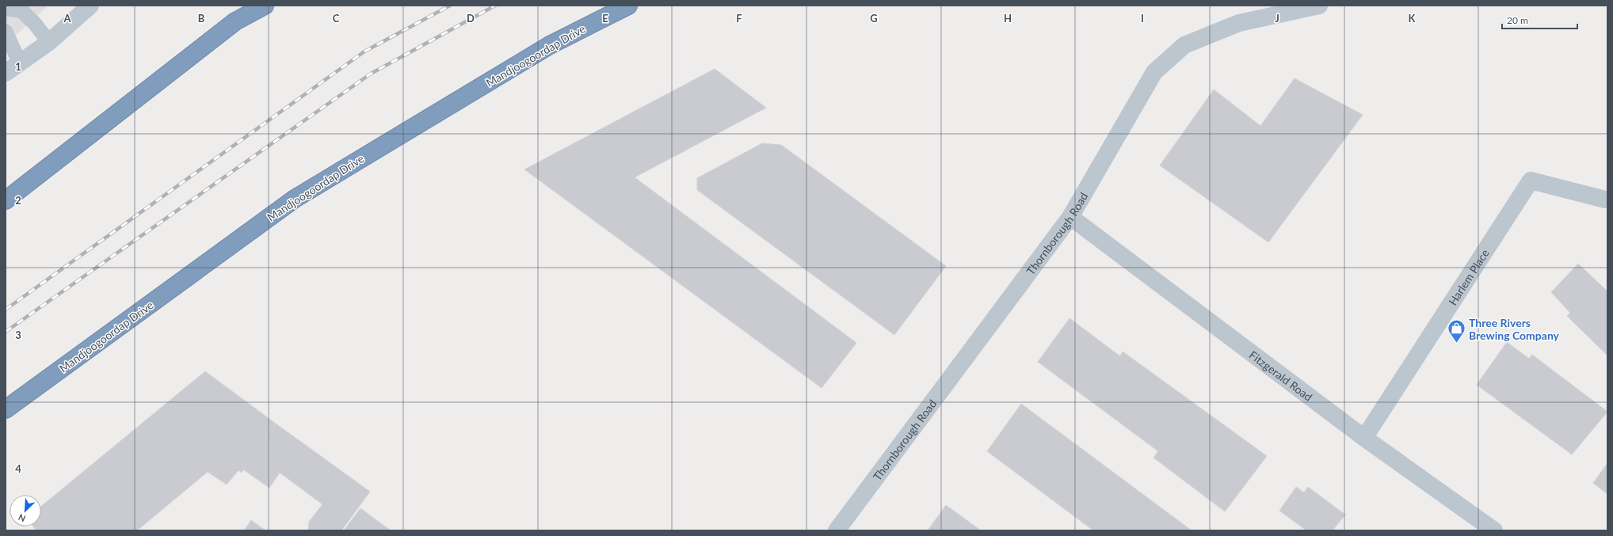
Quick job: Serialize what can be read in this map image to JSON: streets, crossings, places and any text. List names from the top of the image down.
{
  "streets": {
    "highway": ["Mandjoogoordap Drive"],
    "street": ["Thornborough Road", "Harlem Place", "Fitzgerald Road"]
  },
  "crossings": [
    ["Thornborough Road", "Fitzgerald Road"],
    ["Harlem Place", "Fitzgerald Road"]
  ],
  "places": {
    "shop": ["Three Rivers Brewing Company"]
  },
  "scale_bar": "20 m",
  "north": "bottom left",
  "grid": {
    "columns": [
      "A",
      "B",
      "C",
      "D",
      "E",
      "F",
      "G",
      "H",
      "I",
      "J",
      "K"
    ],
    "rows": [
      "1",
      "2",
      "3",
      "4"
    ]
  }
}
